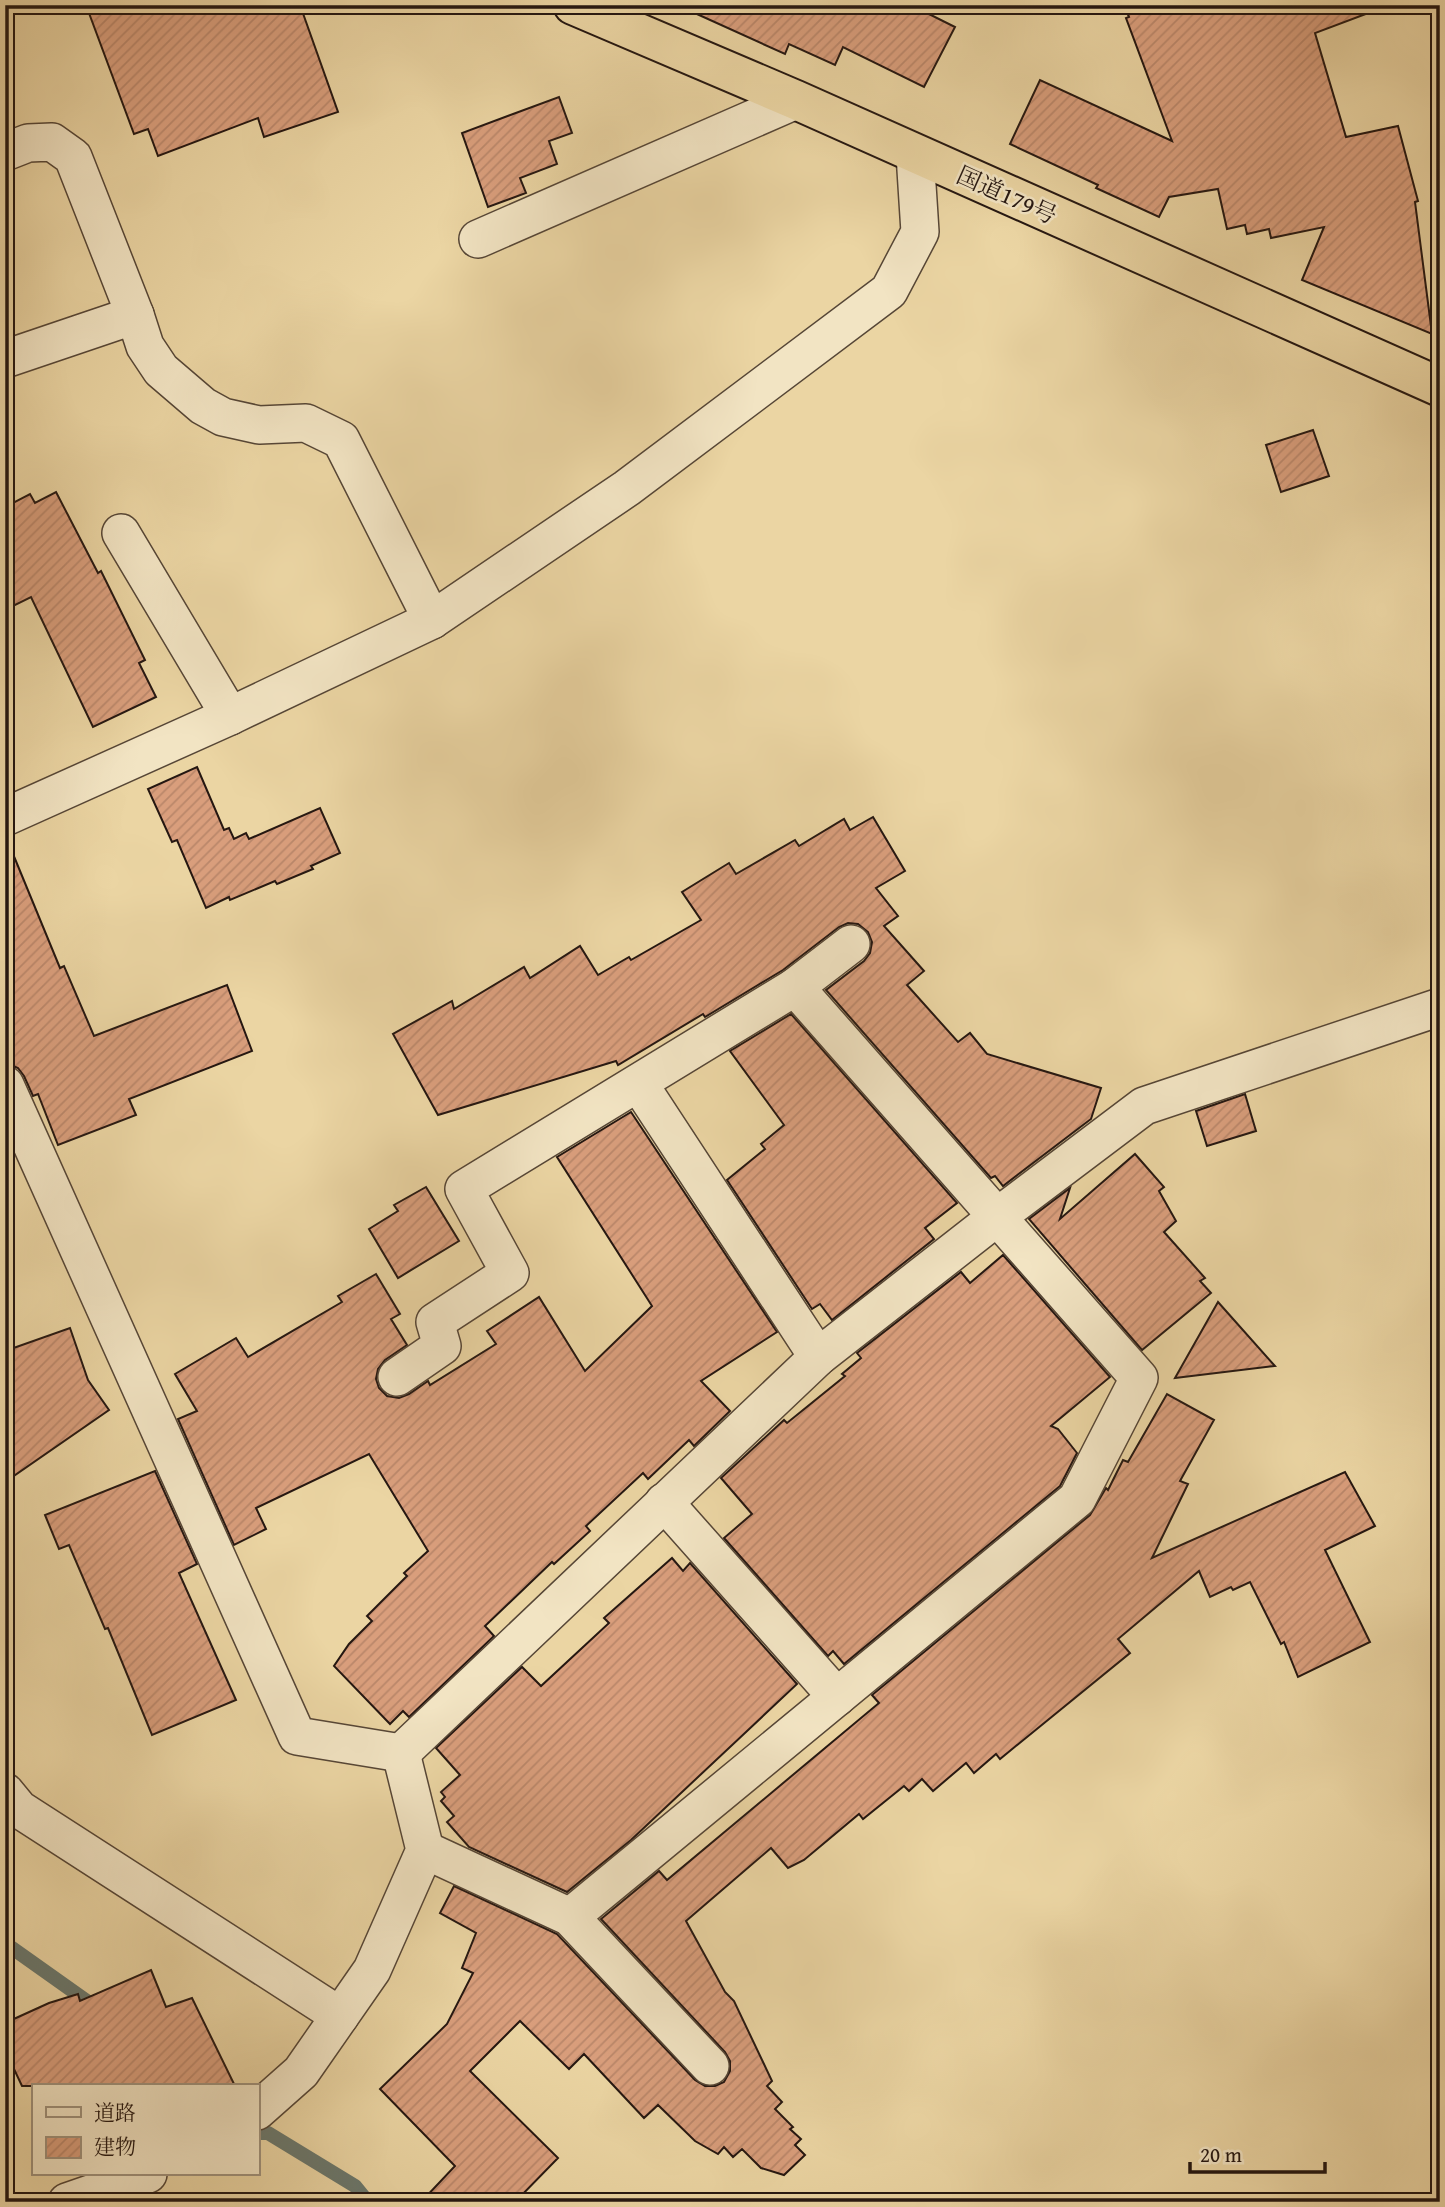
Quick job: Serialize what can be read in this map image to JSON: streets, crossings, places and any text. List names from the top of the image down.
{
  "streets": {
    "highway": ["国道179号"]
  },
  "legend": ["道路", "建物"],
  "scale_bar": "20 m"
}
